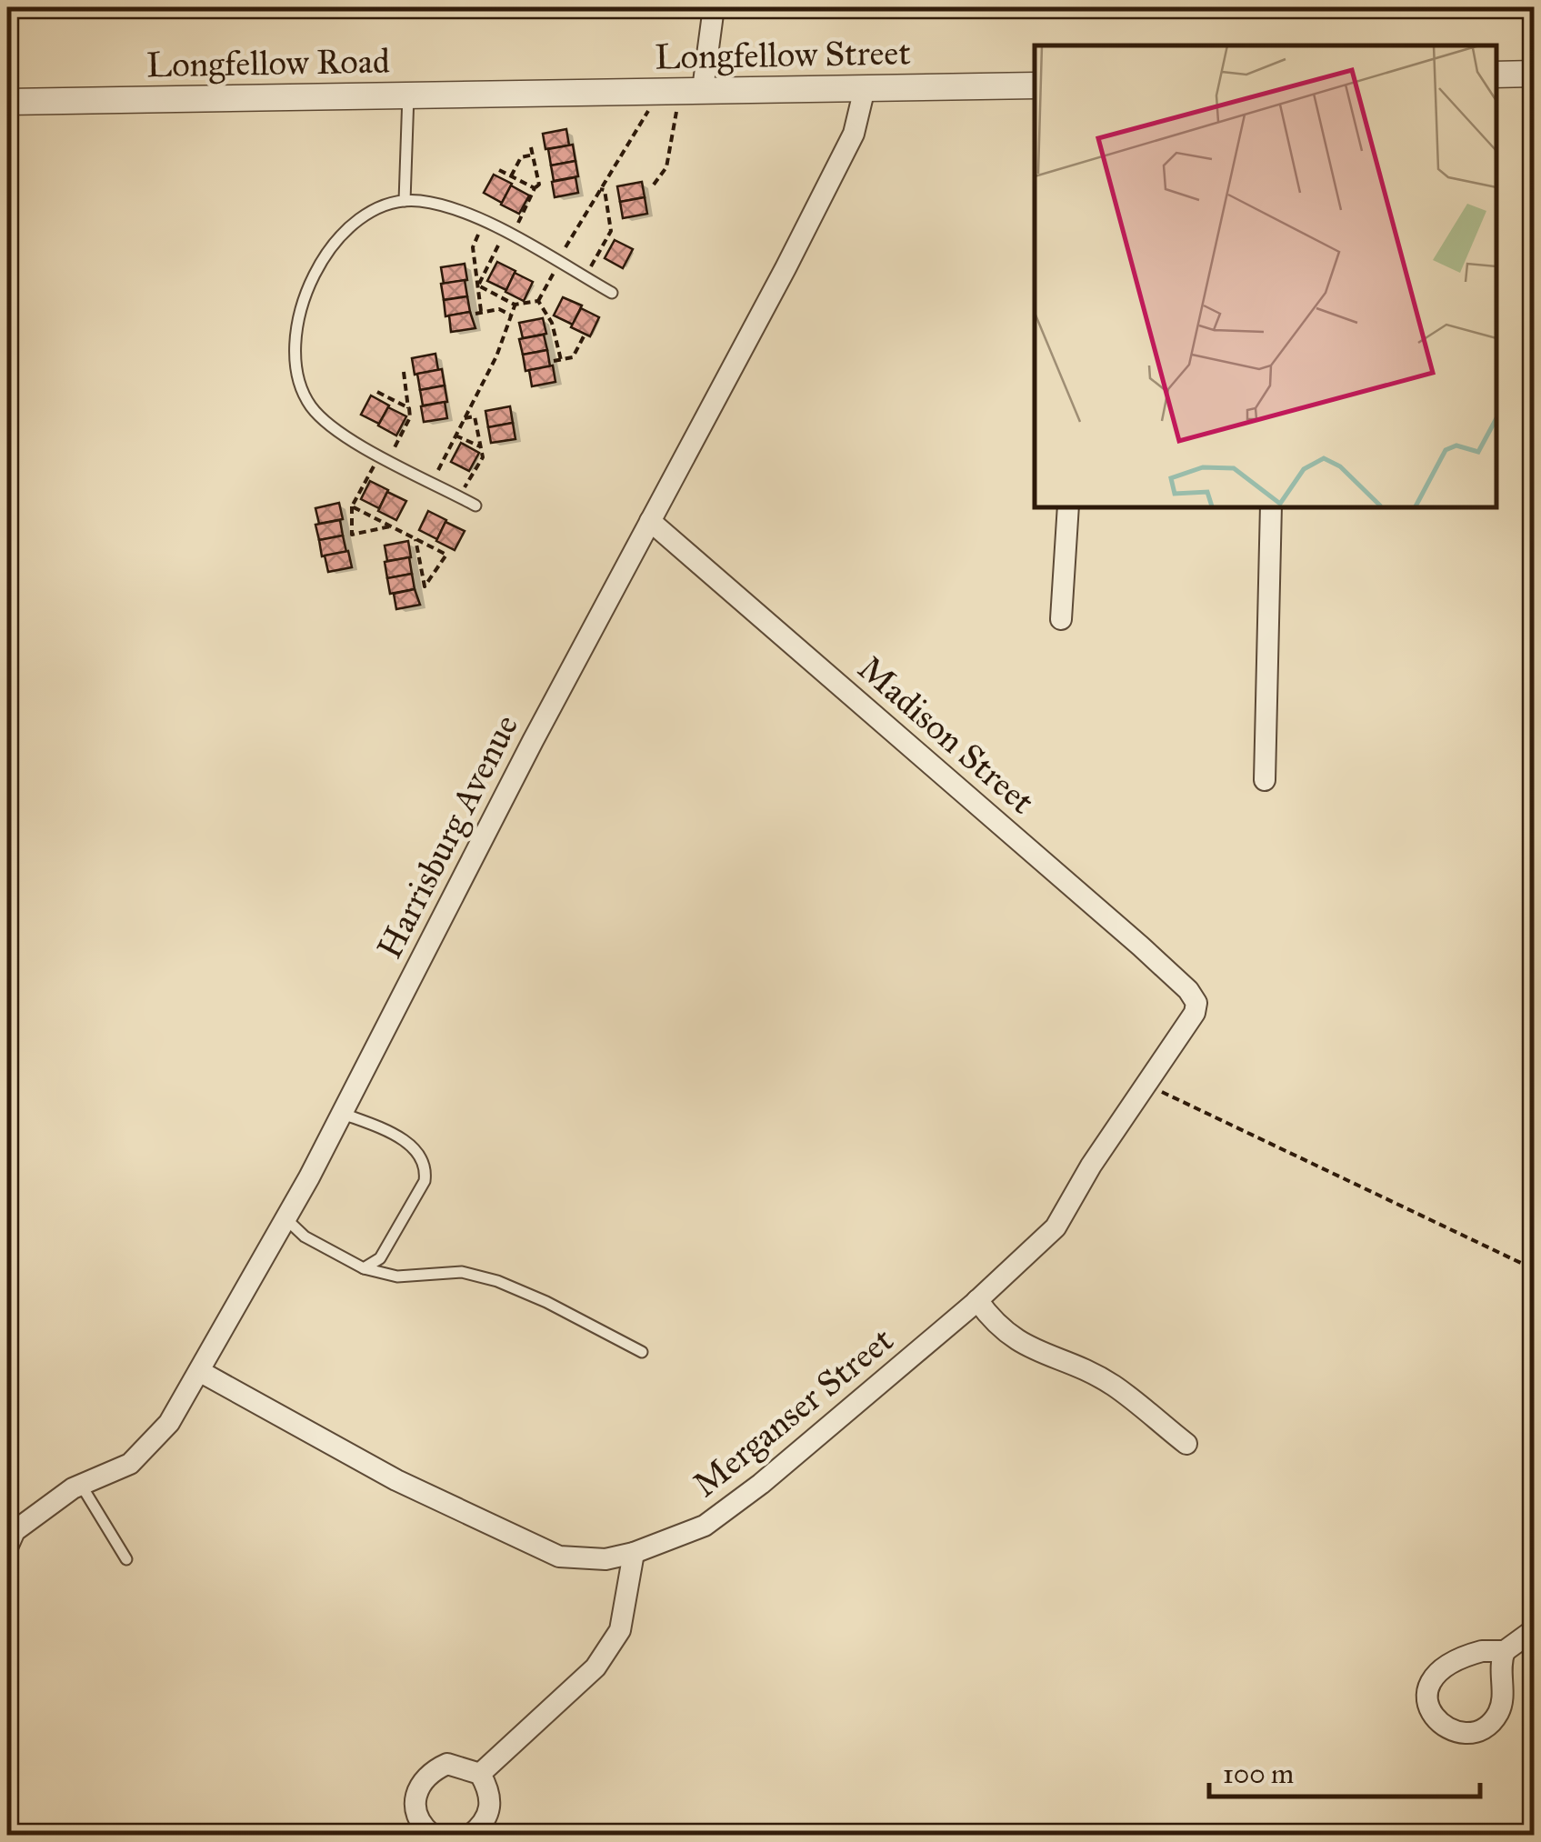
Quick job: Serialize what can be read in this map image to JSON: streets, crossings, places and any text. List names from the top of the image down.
{
  "streets": {
    "street": [
      "Longfellow Street",
      "Longfellow Road",
      "Madison Street",
      "Harrisburg Avenue",
      "Merganser Street"
    ]
  },
  "crossings": [
    ["Longfellow Street", "Longfellow Road"],
    ["Longfellow Street", "Harrisburg Avenue"],
    ["Madison Street", "Harrisburg Avenue"],
    ["Madison Street", "Merganser Street"],
    ["Harrisburg Avenue", "Merganser Street"]
  ],
  "scale_bar": "100 m"
}
